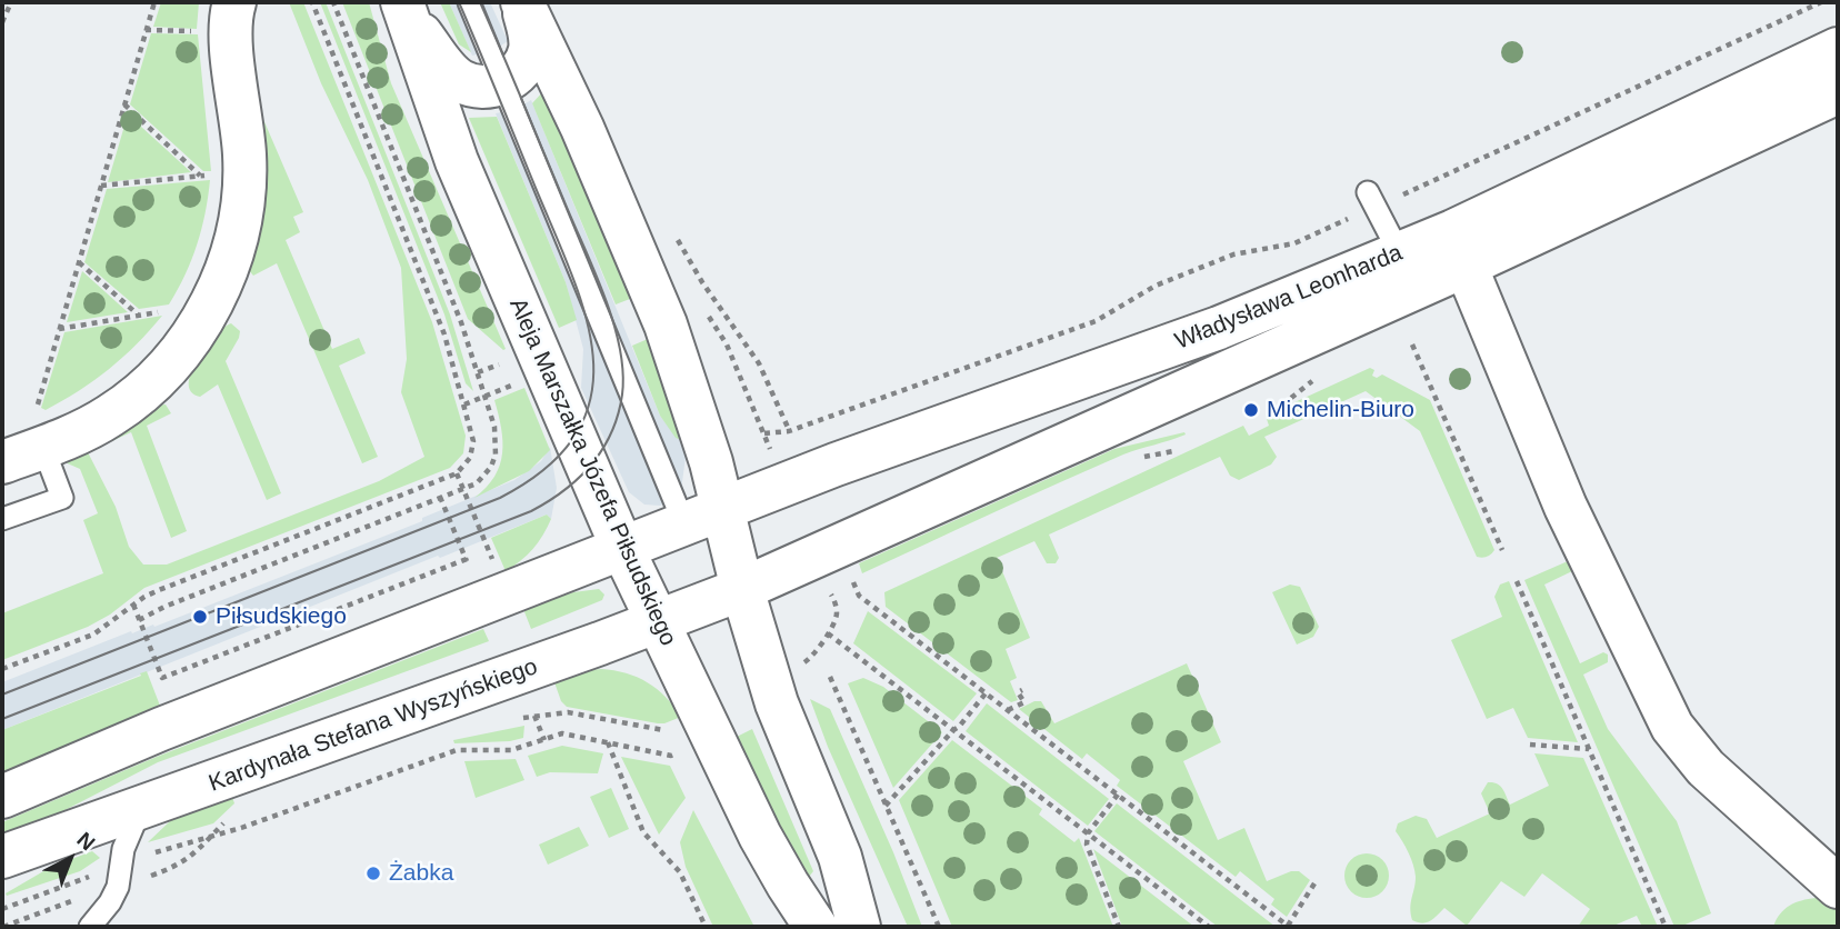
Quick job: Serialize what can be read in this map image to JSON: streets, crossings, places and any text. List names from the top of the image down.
{
  "streets": {
    "main road": ["Władysława Leonharda", "Aleja Marszałka Józefa Piłsudskiego", "Kardynała Stefana Wyszyńskiego"]
  },
  "crossings": [
    ["Władysława Leonharda", "Kardynała Stefana Wyszyńskiego"],
    ["Aleja Marszałka Józefa Piłsudskiego", "Kardynała Stefana Wyszyńskiego"]
  ],
  "places": ["Michelin-Biuro", "Piłsudskiego", "Żabka"],
  "north": "top right"
}
